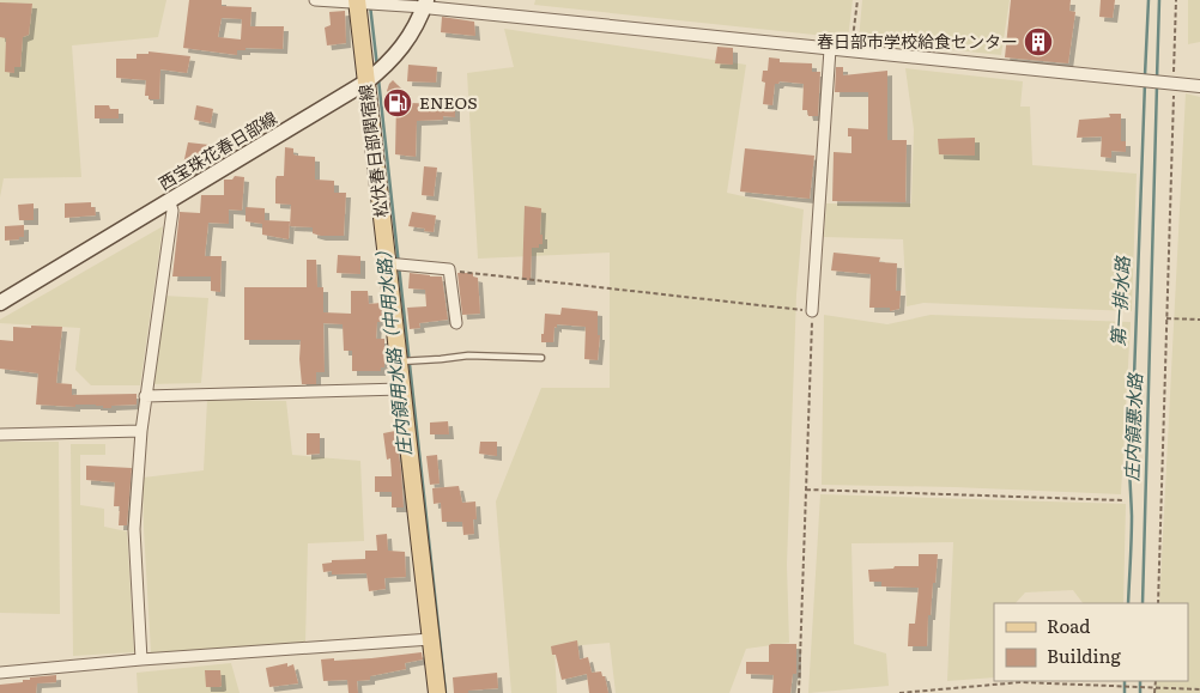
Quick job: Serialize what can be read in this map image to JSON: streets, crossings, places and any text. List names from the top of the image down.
{
  "streets": {
    "main road": ["西宝珠花春日部線", "松伏春日部関宿線"]
  },
  "crossings": [
    ["西宝珠花春日部線", "松伏春日部関宿線"]
  ],
  "water": ["第一排水路", "庄内領用水路（中用水路）", "庄内領悪水路"],
  "places": {
    "building": ["春日部市学校給食センター"],
    "fuel station": ["ENEOS"]
  },
  "legend": ["Road", "Building"]
}
